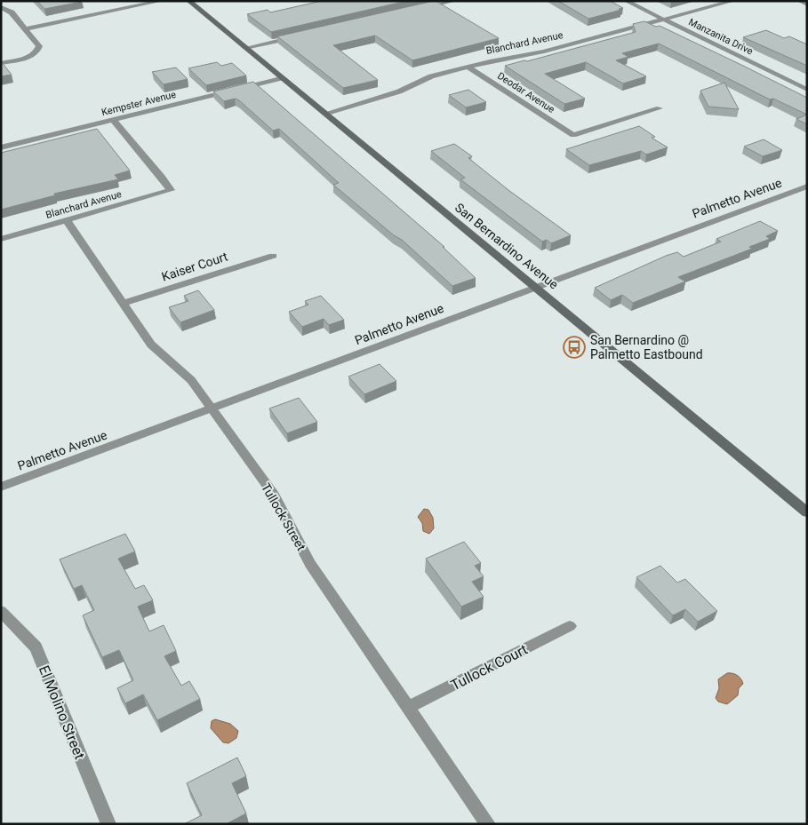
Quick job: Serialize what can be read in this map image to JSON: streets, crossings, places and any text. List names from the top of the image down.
{
  "streets": {
    "main road": ["San Bernardino Avenue"],
    "street": [
      "Manzanita Drive",
      "Blanchard Avenue",
      "Deodar Avenue",
      "Kempster Avenue",
      "Palmetto Avenue",
      "Kaiser Court",
      "Tullock Street",
      "Tullock Court",
      "El Molino Street"
    ]
  },
  "crossings": [
    ["Manzanita Drive", "Blanchard Avenue"],
    ["Blanchard Avenue", "Deodar Avenue"],
    ["Blanchard Avenue", "Kempster Avenue"],
    ["Blanchard Avenue", "San Bernardino Avenue"],
    ["Blanchard Avenue", "Tullock Street"],
    ["Kempster Avenue", "San Bernardino Avenue"],
    ["Palmetto Avenue", "San Bernardino Avenue"],
    ["Palmetto Avenue", "Tullock Street"],
    ["Kaiser Court", "Tullock Street"],
    ["Tullock Street", "Tullock Court"]
  ],
  "places": {
    "bus stop": ["San Bernardino @ Palmetto Eastbound"]
  }
}
